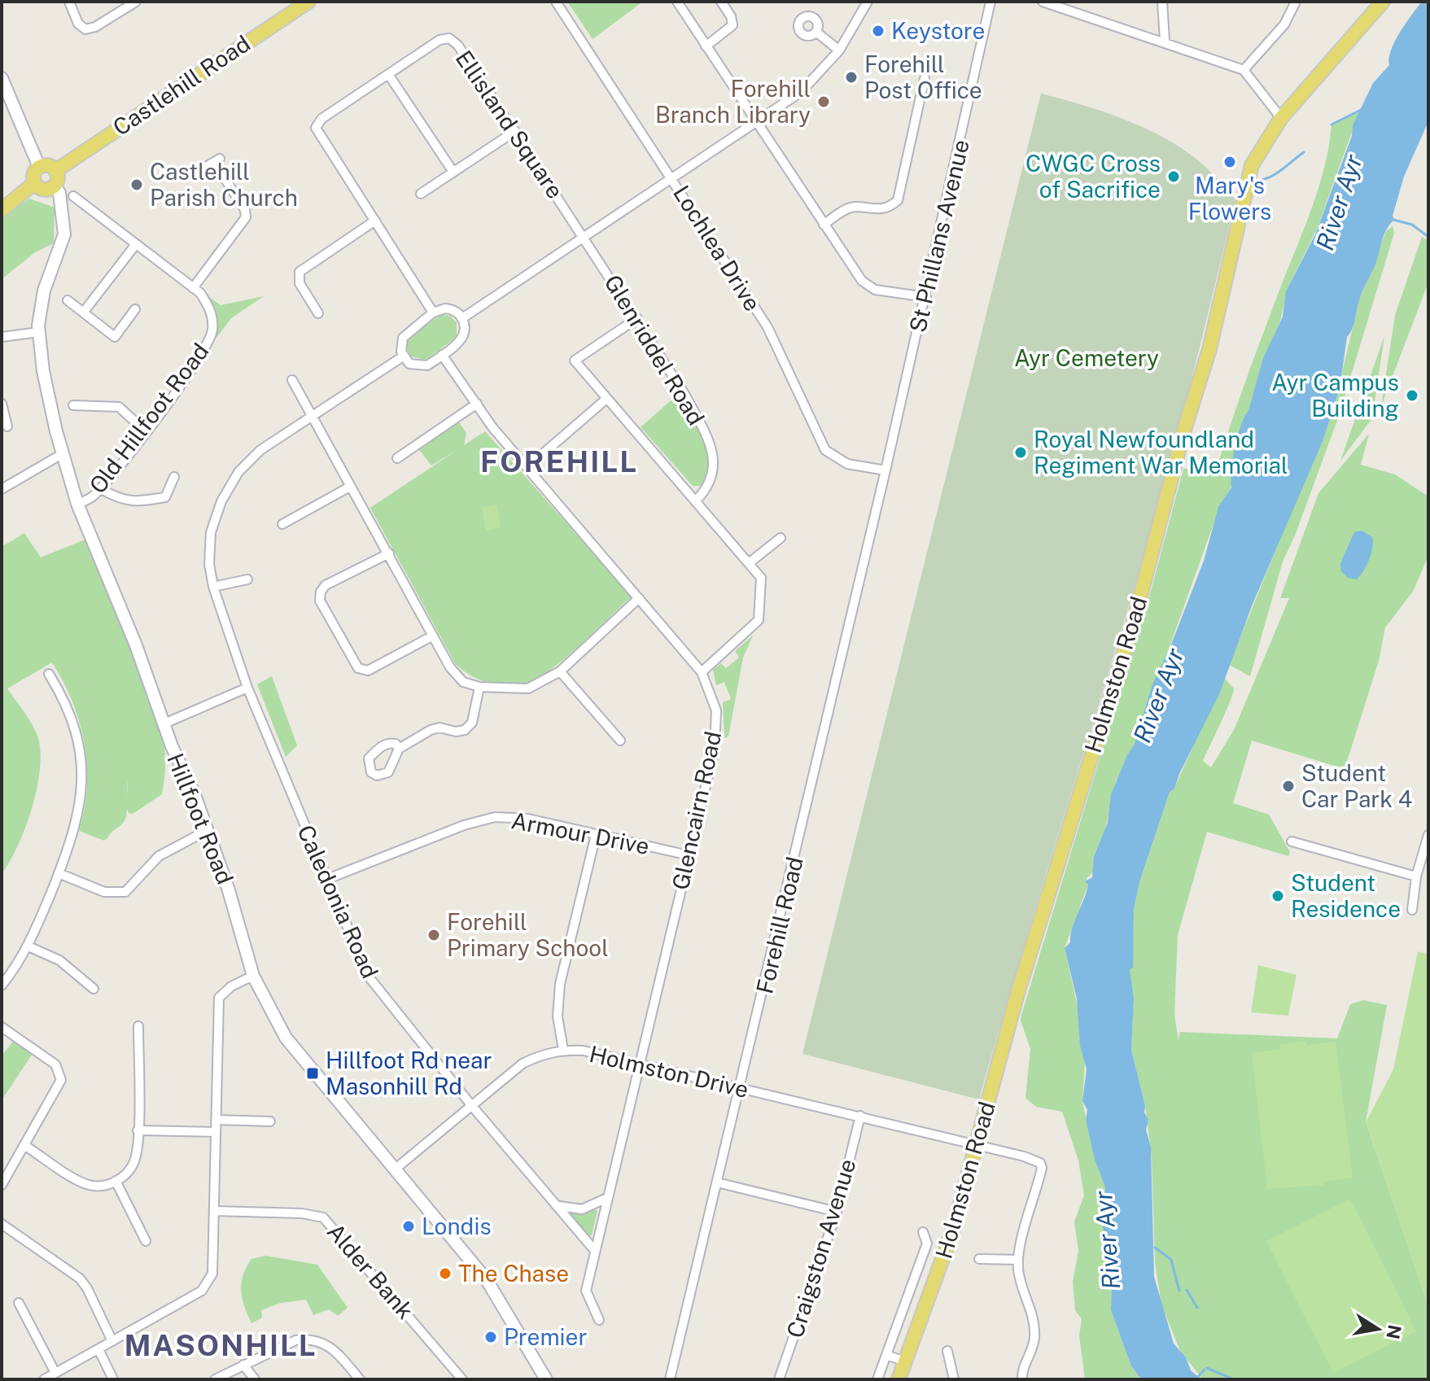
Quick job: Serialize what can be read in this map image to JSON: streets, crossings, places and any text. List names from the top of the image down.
{
  "streets": {
    "main road": ["Castlehill Road", "Holmston Road"],
    "street": [
      "Ellisland Square",
      "St Phillans Avenue",
      "Lochlea Drive",
      "Glenriddel Road",
      "Old Hillfoot Road",
      "Glencairn Road",
      "Hillfoot Road",
      "Armour Drive",
      "Caledonia Road",
      "Forehill Road",
      "Holmston Drive",
      "Craigston Avenue",
      "Alder Bank"
    ]
  },
  "crossings": [
    ["Castlehill Road", "Hillfoot Road"],
    ["Ellisland Square", "Glenriddel Road"],
    ["Ellisland Square", "Glencairn Road"],
    ["Ellisland Square", "Caledonia Road"],
    ["St Phillans Avenue", "Lochlea Drive"],
    ["St Phillans Avenue", "Forehill Road"],
    ["Lochlea Drive", "Forehill Road"],
    ["Old Hillfoot Road", "Hillfoot Road"],
    ["Holmston Road", "Holmston Drive"],
    ["Glencairn Road", "Armour Drive"],
    ["Glencairn Road", "Caledonia Road"],
    ["Glencairn Road", "Holmston Drive"],
    ["Hillfoot Road", "Holmston Drive"],
    ["Armour Drive", "Caledonia Road"],
    ["Caledonia Road", "Holmston Drive"],
    ["Forehill Road", "Holmston Drive"],
    ["Holmston Drive", "Craigston Avenue"]
  ],
  "districts": ["FOREHILL", "MASONHILL"],
  "water": ["River Ayr"],
  "parks": ["Ayr Cemetery"],
  "places": {
    "other": [
      "Keystore",
      "Forehill Post Office",
      "Forehill Branch Library",
      "Mary's Flowers",
      "CWGC Cross of Sacrifice",
      "Castlehill Parish Church",
      "Ayr Campus Building",
      "Royal Newfoundland Regiment War Memorial",
      "Student Car Park 4",
      "Student Residence",
      "Forehill Primary School",
      "Londis",
      "The Chase",
      "Premier"
    ],
    "transit": ["Hillfoot Rd near Masonhill Rd"]
  },
  "north": "right"
}
